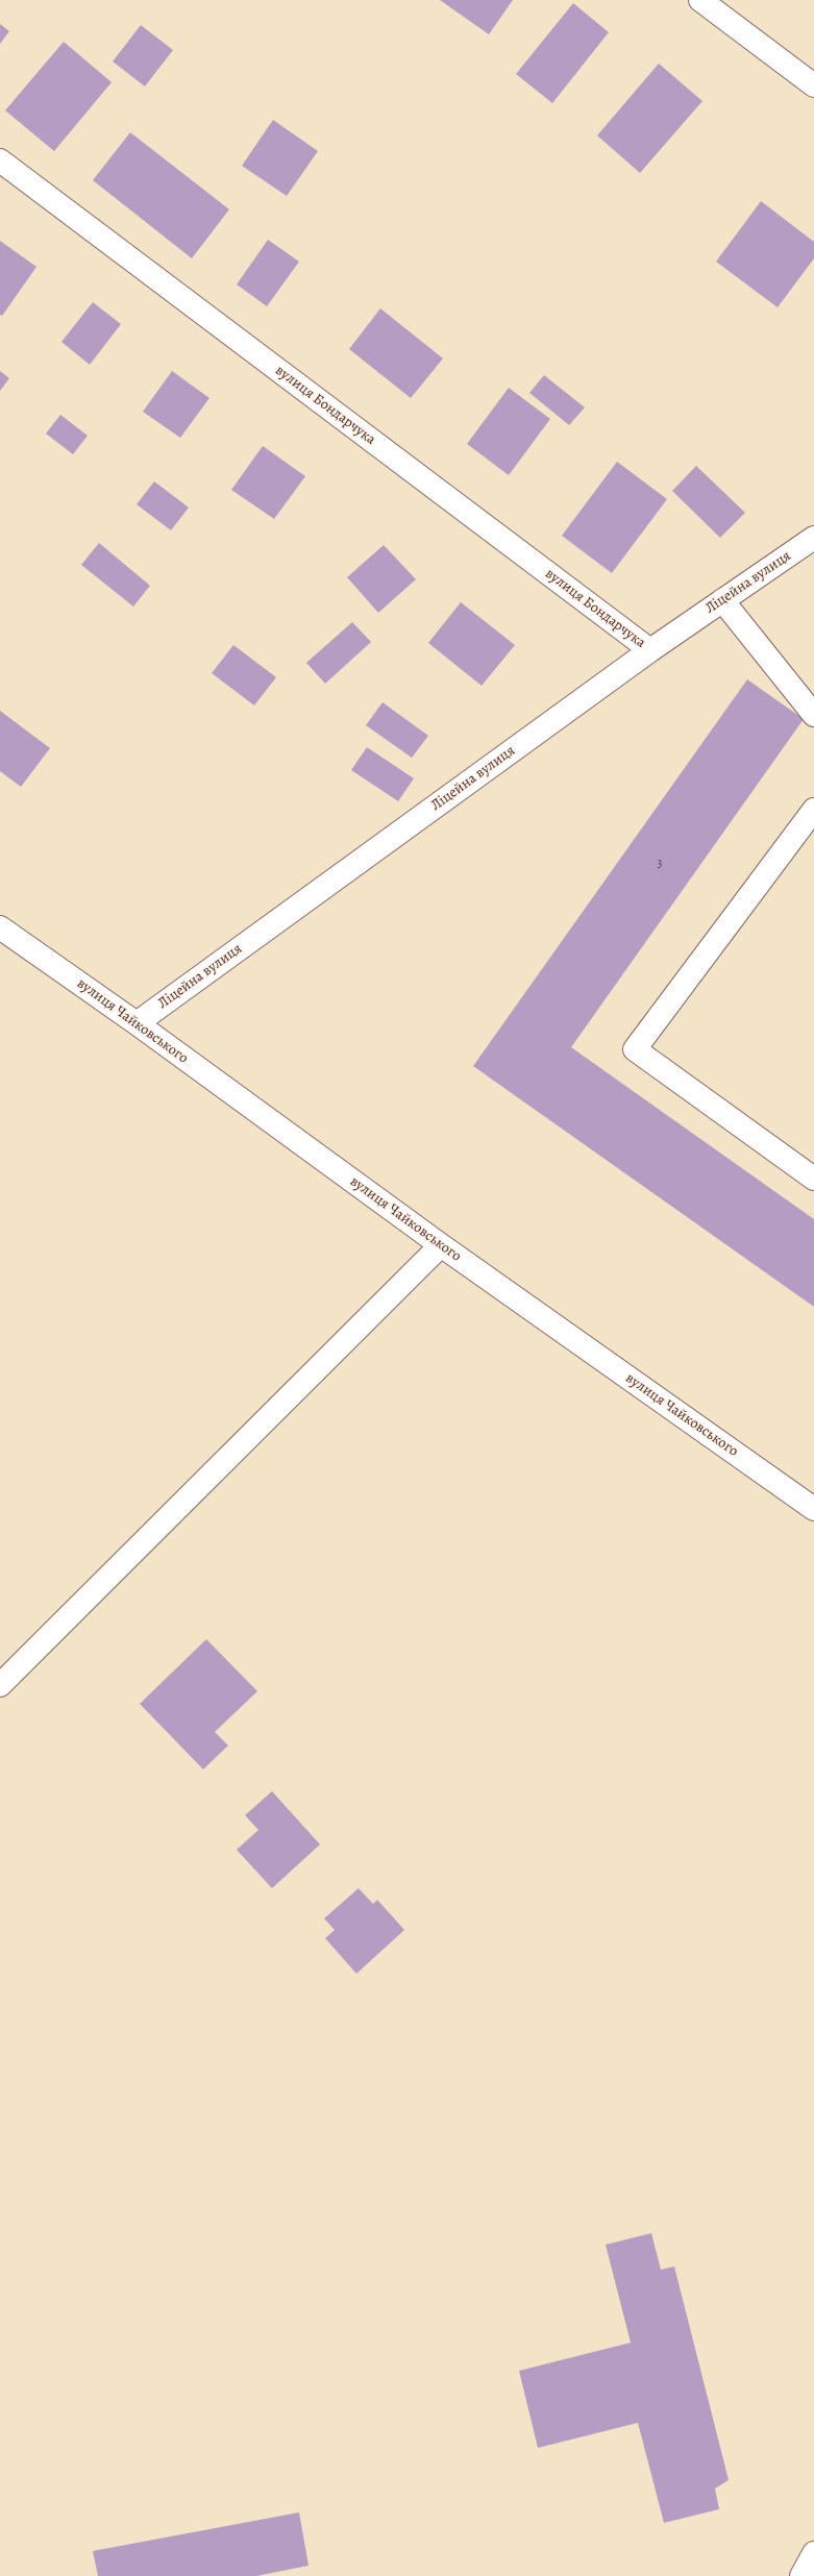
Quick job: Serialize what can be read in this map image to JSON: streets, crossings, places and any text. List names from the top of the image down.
{
  "streets": {
    "street": ["вулиця Бондарчука", "Ліцейна вулиця", "вулиця Чайковського"]
  },
  "crossings": [
    ["вулиця Бондарчука", "Ліцейна вулиця"],
    ["Ліцейна вулиця", "вулиця Чайковського"]
  ],
  "house_numbers": ["3"]
}
